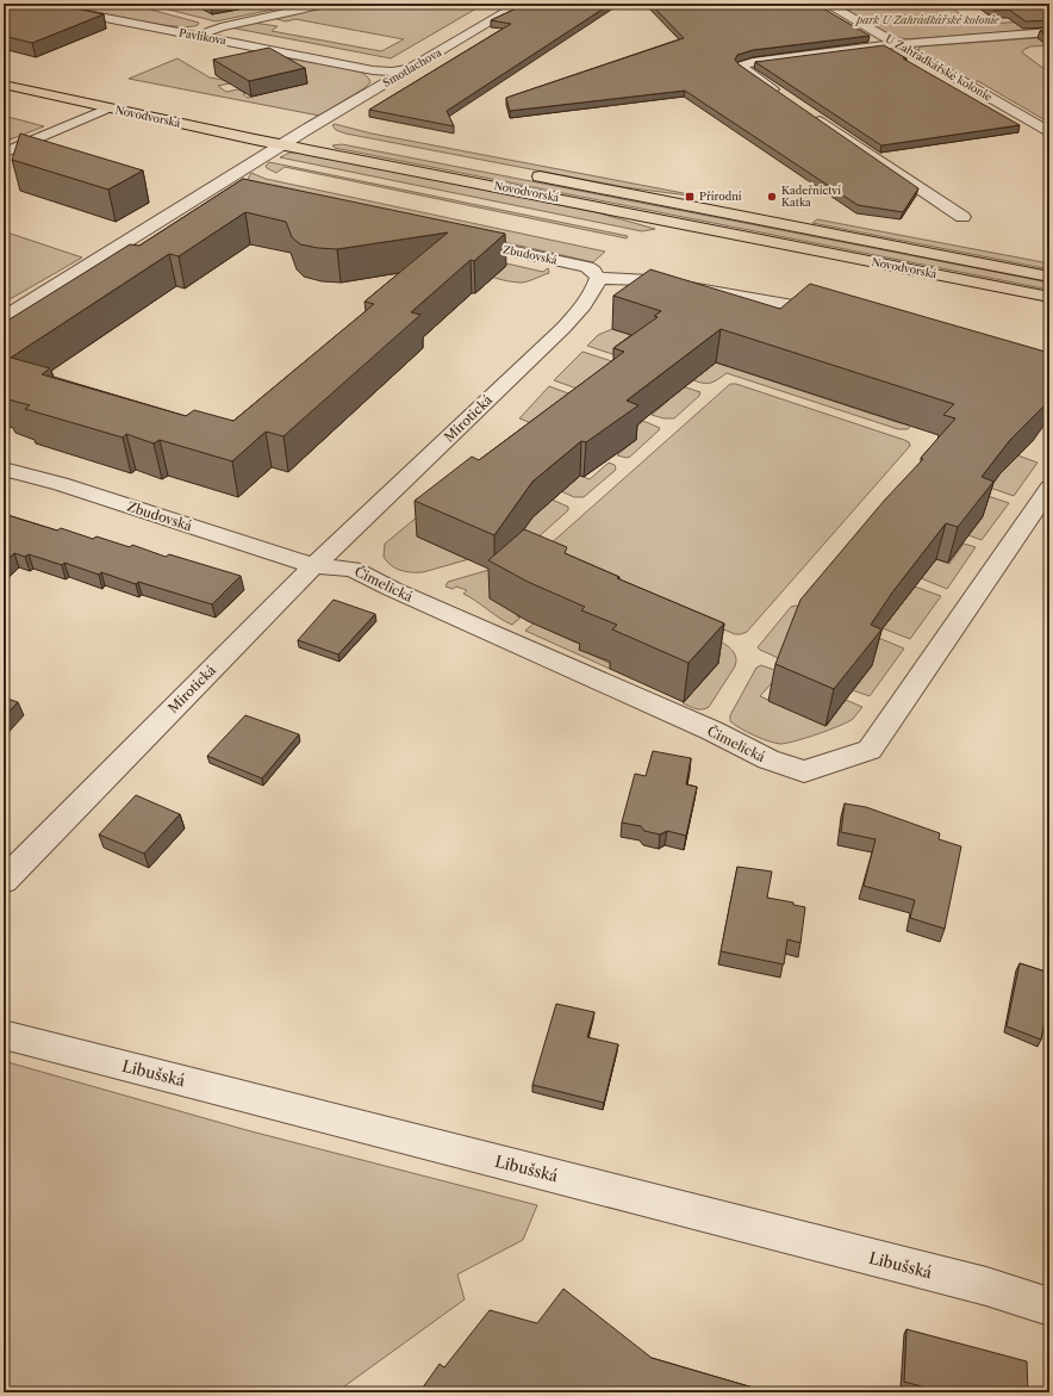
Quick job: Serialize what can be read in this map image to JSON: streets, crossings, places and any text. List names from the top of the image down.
{
  "streets": {
    "main road": ["Novodvorská"],
    "street": [
      "Pavlíkova",
      "Smotlachova",
      "U Zahrádkářské kolonie",
      "Zbudovská",
      "Mirotická",
      "Čimelická",
      "Libušská"
    ]
  },
  "crossings": [
    ["Pavlíkova", "Smotlachova"],
    ["Zbudovská", "Mirotická"],
    ["Zbudovská", "Čimelická"],
    ["Mirotická", "Čimelická"]
  ],
  "parks": ["park U Zahrádkářské kolonie"],
  "places": {
    "transit": ["Přírodní"],
    "other": ["Kadeřnictví Katka"]
  }
}
